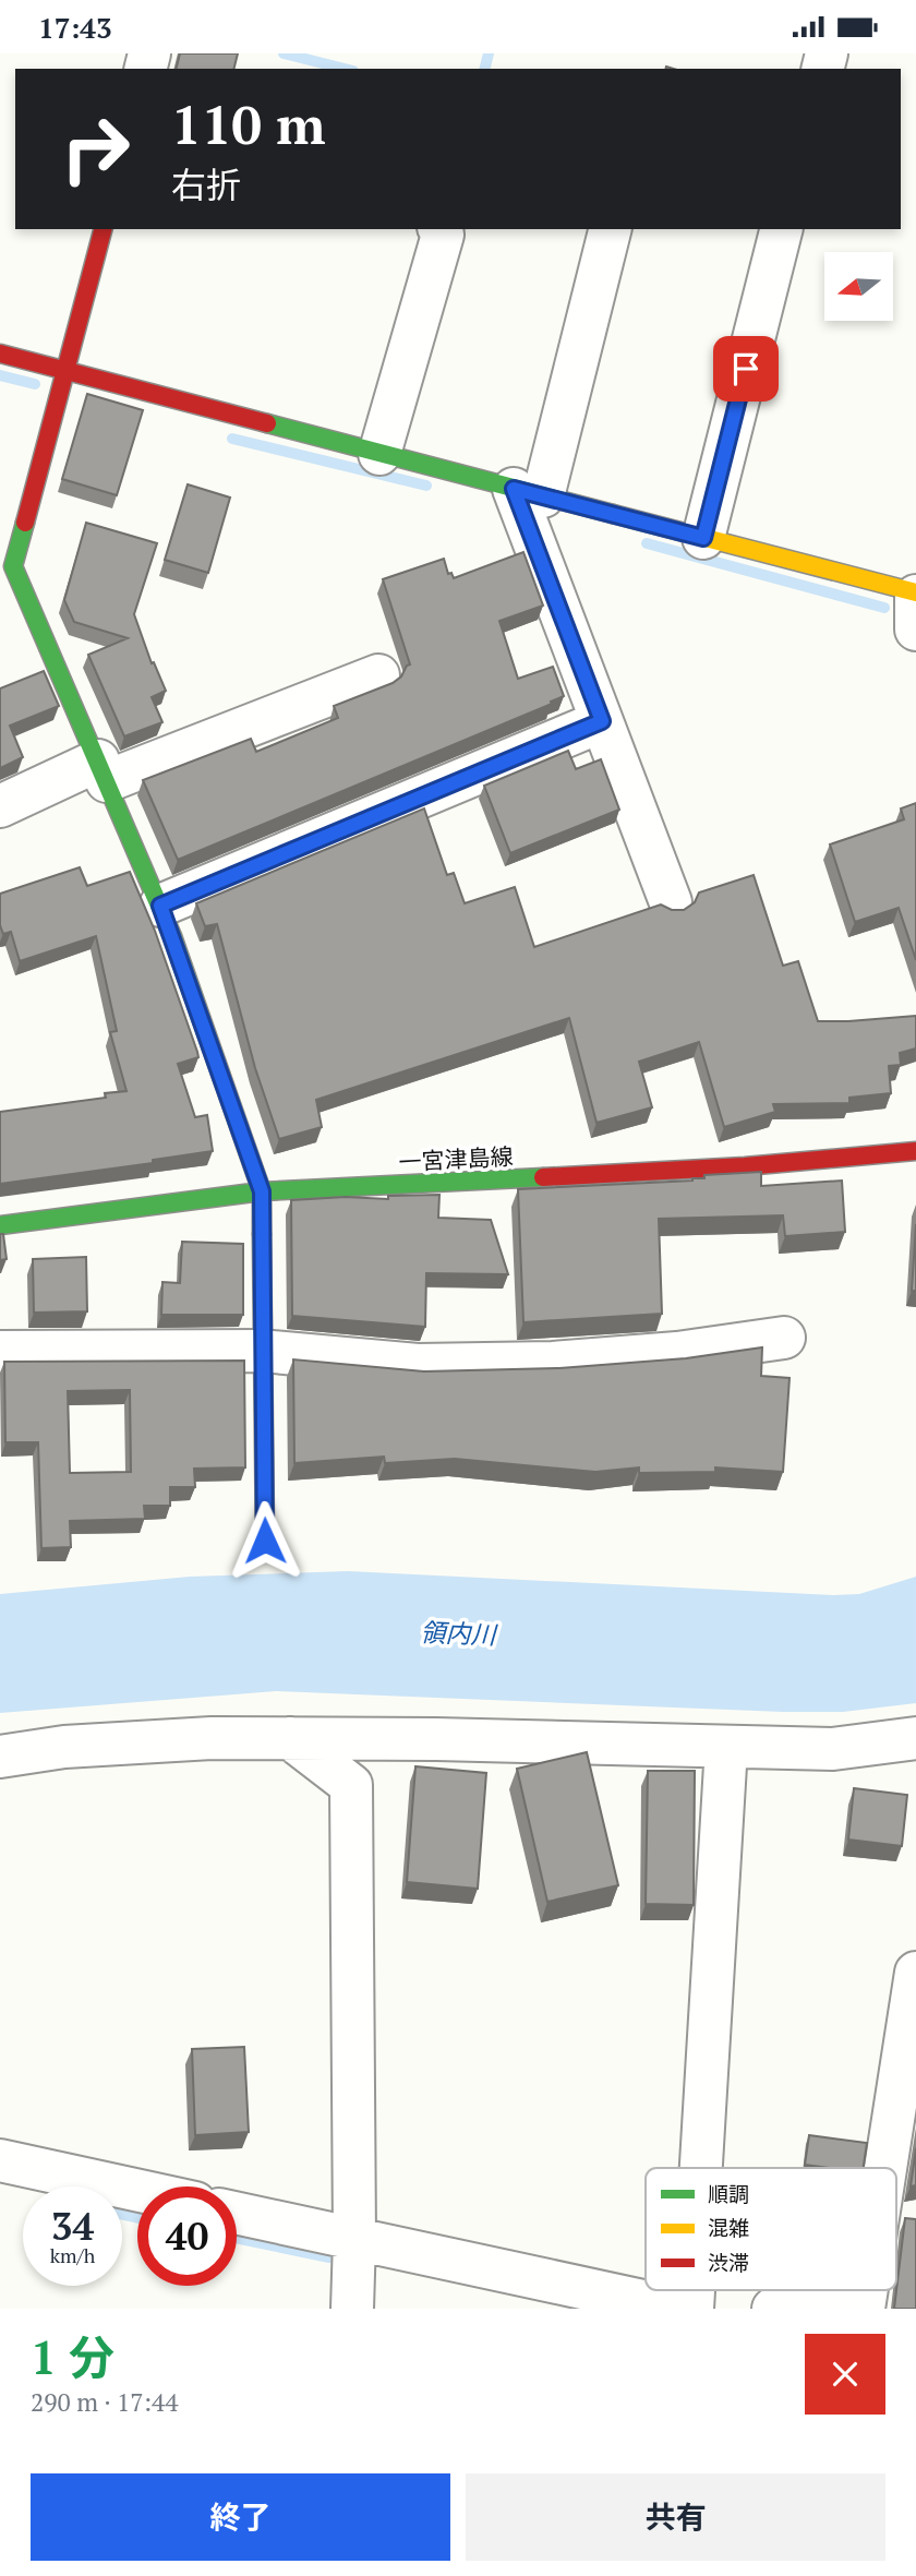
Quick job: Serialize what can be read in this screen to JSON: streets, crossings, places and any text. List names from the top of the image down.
{
  "streets": {
    "street": ["一宮津島線"]
  },
  "water": ["領内川"],
  "legend": ["順調", "混雑", "渋滞"],
  "north": "left",
  "page": {
    "status": "17:43",
    "turn": ["110 m", "右折"],
    "speed": "34 km/h",
    "limit": "40",
    "heading": ["1 分", "290 m · 17:44"],
    "buttons": ["終了", "共有"]
  }
}
